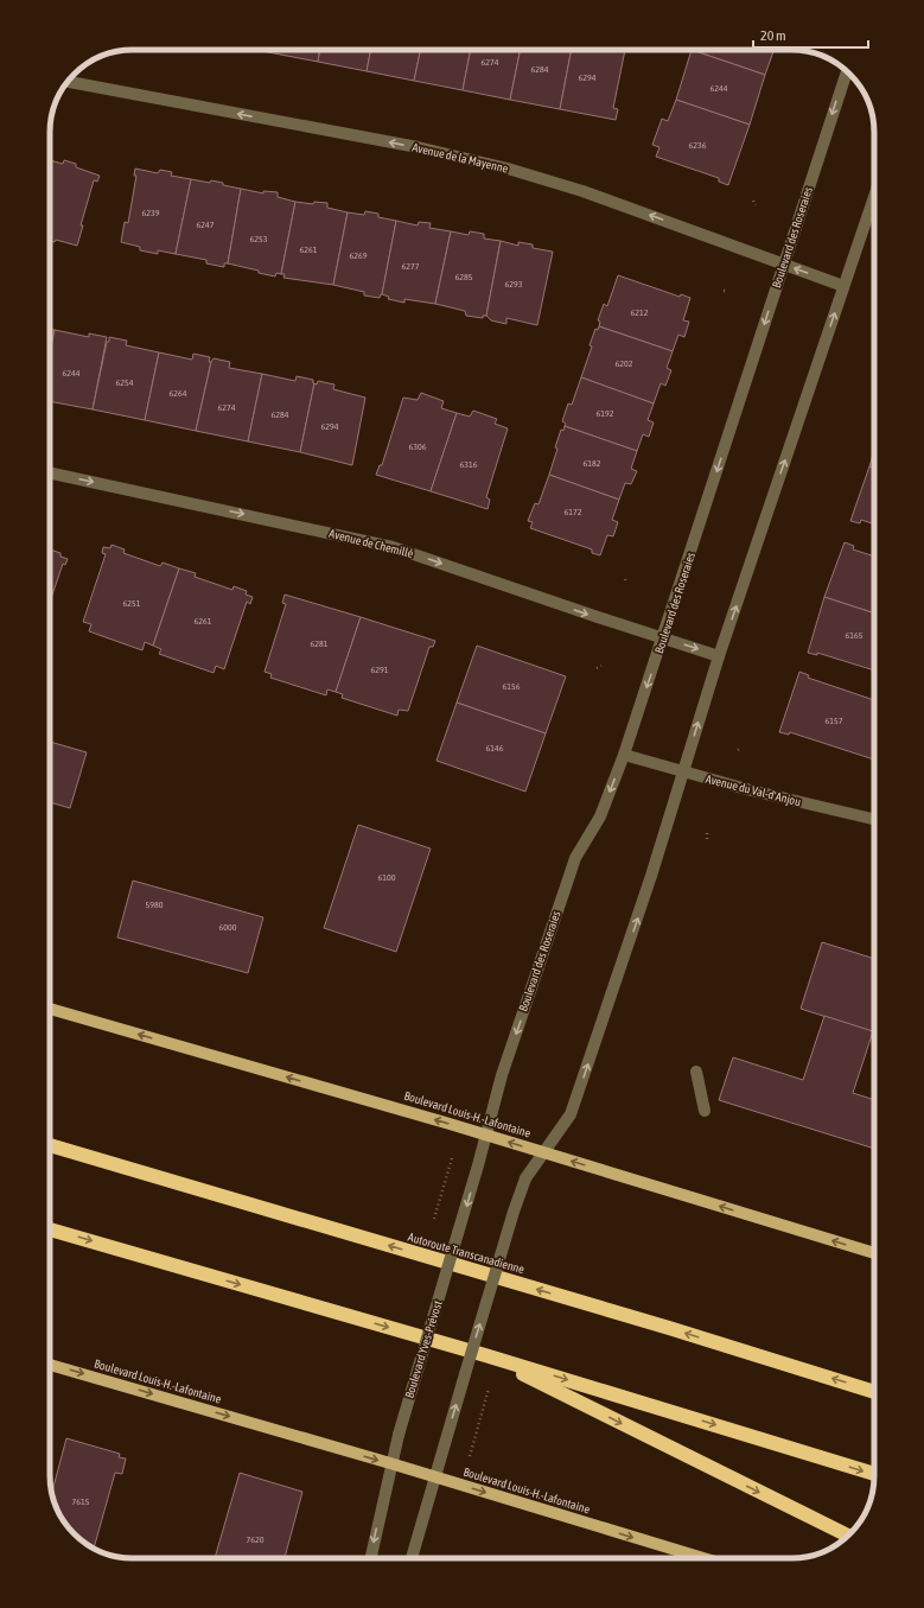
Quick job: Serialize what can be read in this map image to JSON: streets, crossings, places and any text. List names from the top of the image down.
{
  "streets": {
    "highway": ["Autoroute Transcanadienne"],
    "main road": ["Boulevard Louis-H.-Lafontaine"],
    "street": [
      "Avenue de la Mayenne",
      "Boulevard des Roseraies",
      "Avenue de Chemillé",
      "Avenue du Val-d'Anjou",
      "Boulevard Yves-Prévost"
    ]
  },
  "crossings": [
    ["Avenue de la Mayenne", "Boulevard des Roseraies"],
    ["Boulevard des Roseraies", "Avenue de Chemillé"],
    ["Boulevard des Roseraies", "Avenue du Val-d'Anjou"],
    ["Boulevard des Roseraies", "Boulevard Louis-H.-Lafontaine"],
    ["Boulevard des Roseraies", "Boulevard Yves-Prévost"],
    ["Boulevard Louis-H.-Lafontaine", "Boulevard Yves-Prévost"]
  ],
  "one_way": ["Avenue de la Mayenne", "Avenue de Chemillé"],
  "house_numbers": [
    "6274",
    "6284",
    "6294",
    "6244",
    "6236",
    "6239",
    "6247",
    "6253",
    "6261",
    "6269",
    "6277",
    "6285",
    "6293",
    "6212",
    "6202",
    "6244",
    "6254",
    "6264",
    "6274",
    "6192",
    "6284",
    "6294",
    "6306",
    "6182",
    "6316",
    "6172",
    "6251",
    "6261",
    "6165",
    "6281",
    "6291",
    "6156",
    "6157",
    "6146",
    "6100",
    "5980",
    "6000",
    "7615",
    "7620"
  ],
  "scale_bar": "20 m"
}
